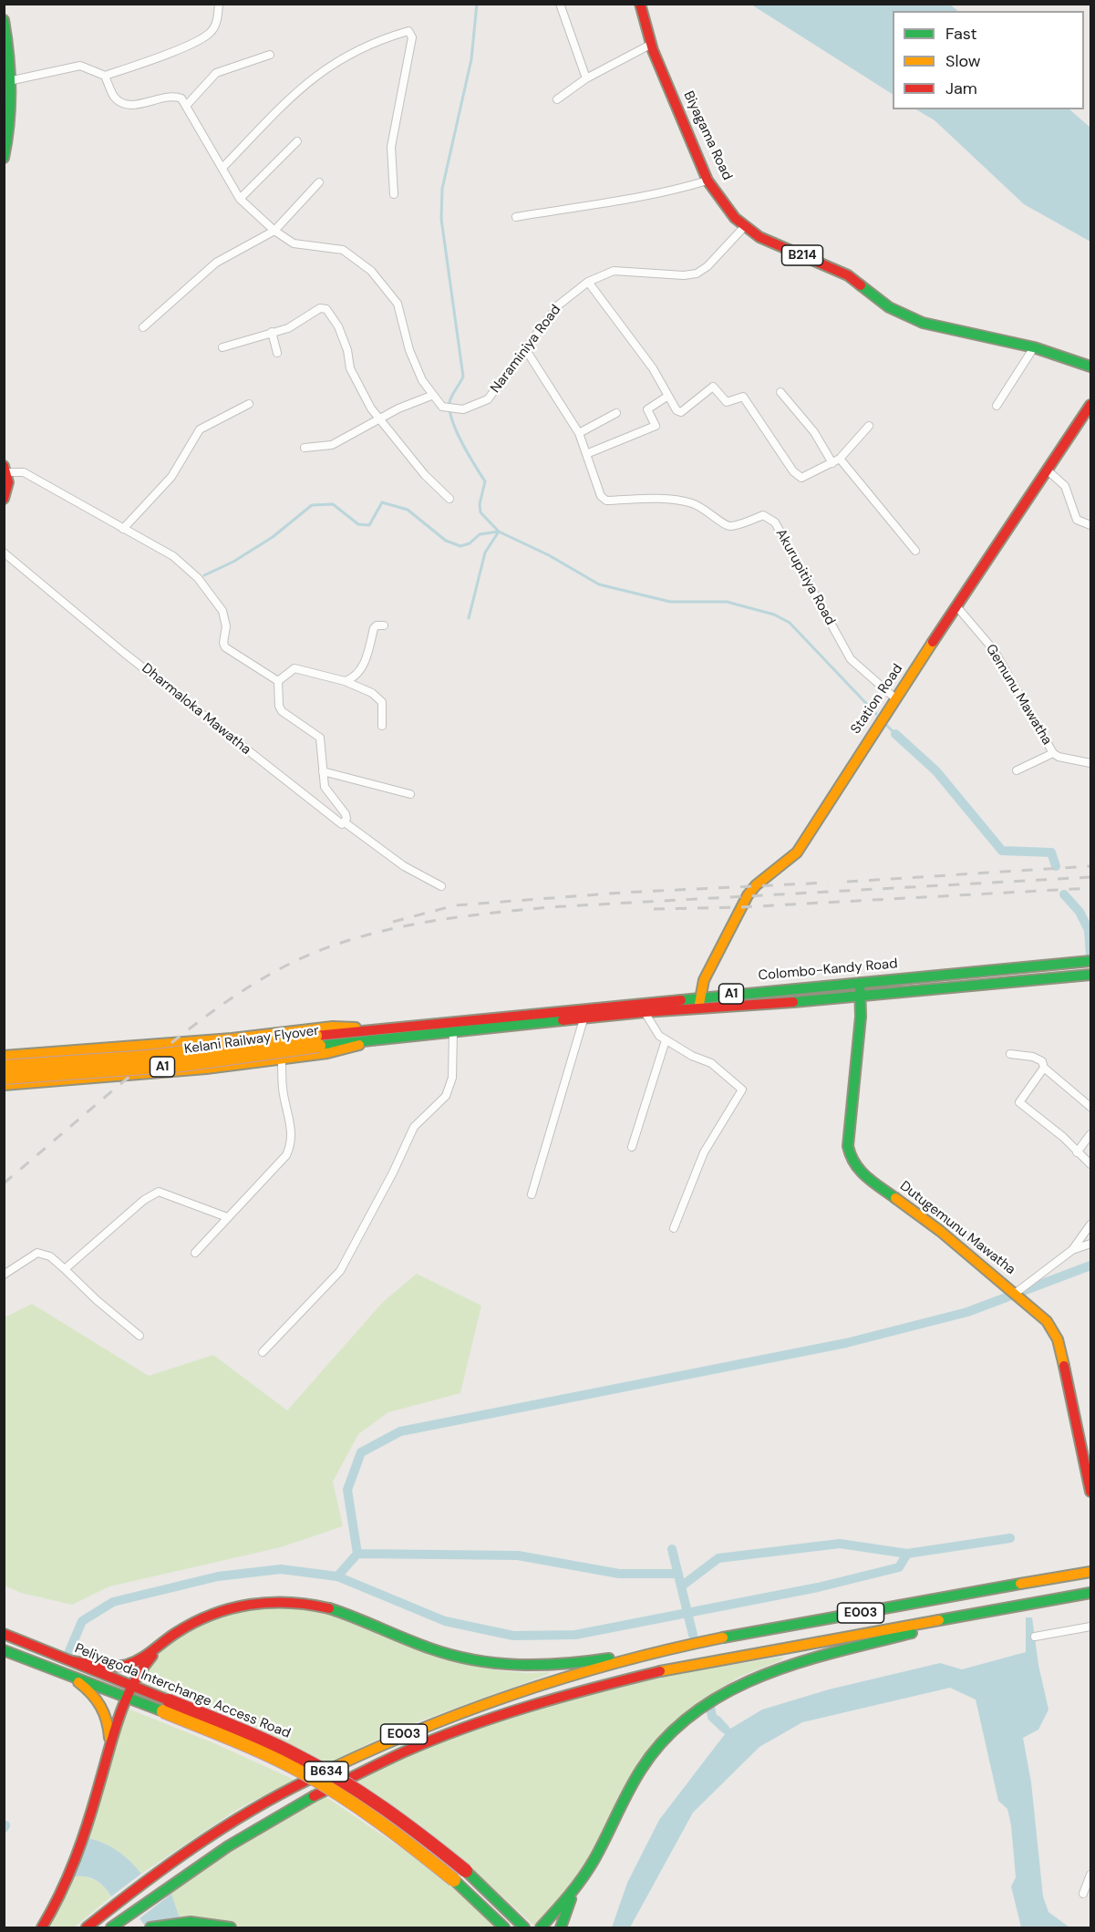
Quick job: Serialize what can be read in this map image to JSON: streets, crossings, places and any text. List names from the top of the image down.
{
  "streets": {
    "main road": [
      "Biyagama Road",
      "B214",
      "Station Road",
      "Colombo-Kandy Road",
      "A1",
      "Kelani Railway Flyover",
      "Dutugemunu Mawatha",
      "E003",
      "Peliyagoda Interchange Access Road",
      "B634"
    ],
    "street": [
      "Naraminiya Road",
      "Akurupitiya Road",
      "Gemunu Mawatha",
      "Dharmaloka Mawatha"
    ]
  },
  "crossings": [
    ["Biyagama Road", "Naraminiya Road"],
    ["Naraminiya Road", "Akurupitiya Road"],
    ["Akurupitiya Road", "Station Road"],
    ["Gemunu Mawatha", "Station Road"],
    ["Station Road", "Colombo-Kandy Road"],
    ["Colombo-Kandy Road", "Kelani Railway Flyover"],
    ["Colombo-Kandy Road", "Dutugemunu Mawatha"]
  ],
  "legend": ["Fast", "Slow", "Jam"]
}
